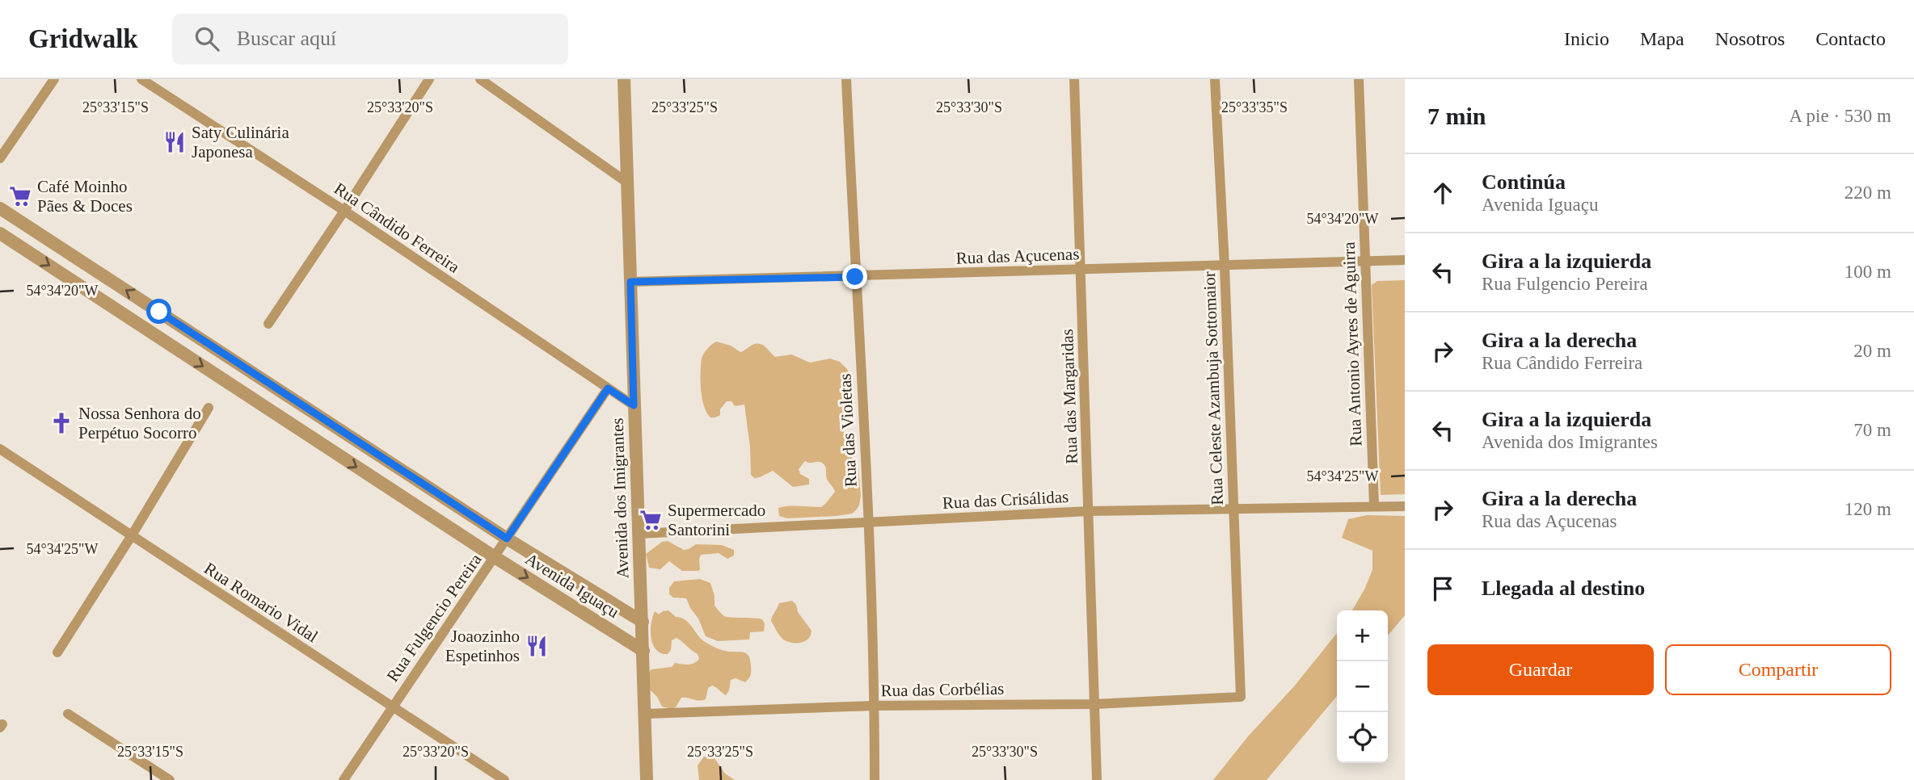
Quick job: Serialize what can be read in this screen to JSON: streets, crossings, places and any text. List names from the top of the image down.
{
  "streets": {
    "street": [
      "Rua Cândido Ferreira",
      "Rua das Açucenas",
      "Rua Antonio Ayres de Aguirra",
      "Rua Celeste Azambuja Sottomaior",
      "Rua das Margaridas",
      "Rua das Violetas",
      "Avenida dos Imigrantes",
      "Rua das Crisálidas",
      "Avenida Iguaçu",
      "Rua Romario Vidal",
      "Rua Fulgencio Pereira",
      "Rua das Corbélias"
    ]
  },
  "crossings": [
    ["Rua Cândido Ferreira", "Avenida dos Imigrantes"],
    ["Rua Cândido Ferreira", "Rua Fulgencio Pereira"],
    ["Rua das Açucenas", "Rua Antonio Ayres de Aguirra"],
    ["Rua das Açucenas", "Rua Celeste Azambuja Sottomaior"],
    ["Rua das Açucenas", "Rua das Margaridas"],
    ["Rua das Açucenas", "Rua das Violetas"],
    ["Rua das Açucenas", "Avenida dos Imigrantes"],
    ["Rua Antonio Ayres de Aguirra", "Rua das Crisálidas"],
    ["Rua Celeste Azambuja Sottomaior", "Rua das Crisálidas"],
    ["Rua Celeste Azambuja Sottomaior", "Rua das Corbélias"],
    ["Rua das Margaridas", "Rua das Crisálidas"],
    ["Rua das Margaridas", "Rua das Corbélias"],
    ["Rua das Violetas", "Rua das Crisálidas"],
    ["Rua das Violetas", "Rua das Corbélias"],
    ["Avenida dos Imigrantes", "Rua das Crisálidas"],
    ["Avenida dos Imigrantes", "Avenida Iguaçu"],
    ["Avenida dos Imigrantes", "Rua das Corbélias"],
    ["Avenida Iguaçu", "Rua Fulgencio Pereira"],
    ["Rua Romario Vidal", "Rua Fulgencio Pereira"]
  ],
  "places": {
    "restaurant": ["Saty Culinária Japonesa", "Joaozinho Espetinhos"],
    "supermarket": ["Café Moinho Pães & Doces", "Supermercado Santorini"],
    "church": ["Nossa Senhora do Perpétuo Socorro"]
  },
  "page": {
    "header": "Gridwalk",
    "search": "Buscar aquí",
    "nav": [
      "Inicio",
      "Mapa",
      "Nosotros",
      "Contacto"
    ],
    "heading": ["7 min", "A pie · 530 m"],
    "list": [
      ["Continúa", "Avenida Iguaçu", "220 m"],
      ["Gira a la izquierda", "Rua Fulgencio Pereira", "100 m"],
      ["Gira a la derecha", "Rua Cândido Ferreira", "20 m"],
      ["Gira a la izquierda", "Avenida dos Imigrantes", "70 m"],
      ["Gira a la derecha", "Rua das Açucenas", "120 m"],
      "Llegada al destino"
    ],
    "map_buttons": ["+", "−"],
    "buttons": ["Guardar", "Compartir"]
  },
  "coordinates": [
    "25°33'15\"S",
    "25°33'20\"S",
    "25°33'25\"S",
    "25°33'30\"S",
    "25°33'35\"S",
    "54°34'20\"W",
    "54°34'25\"W"
  ]
}
